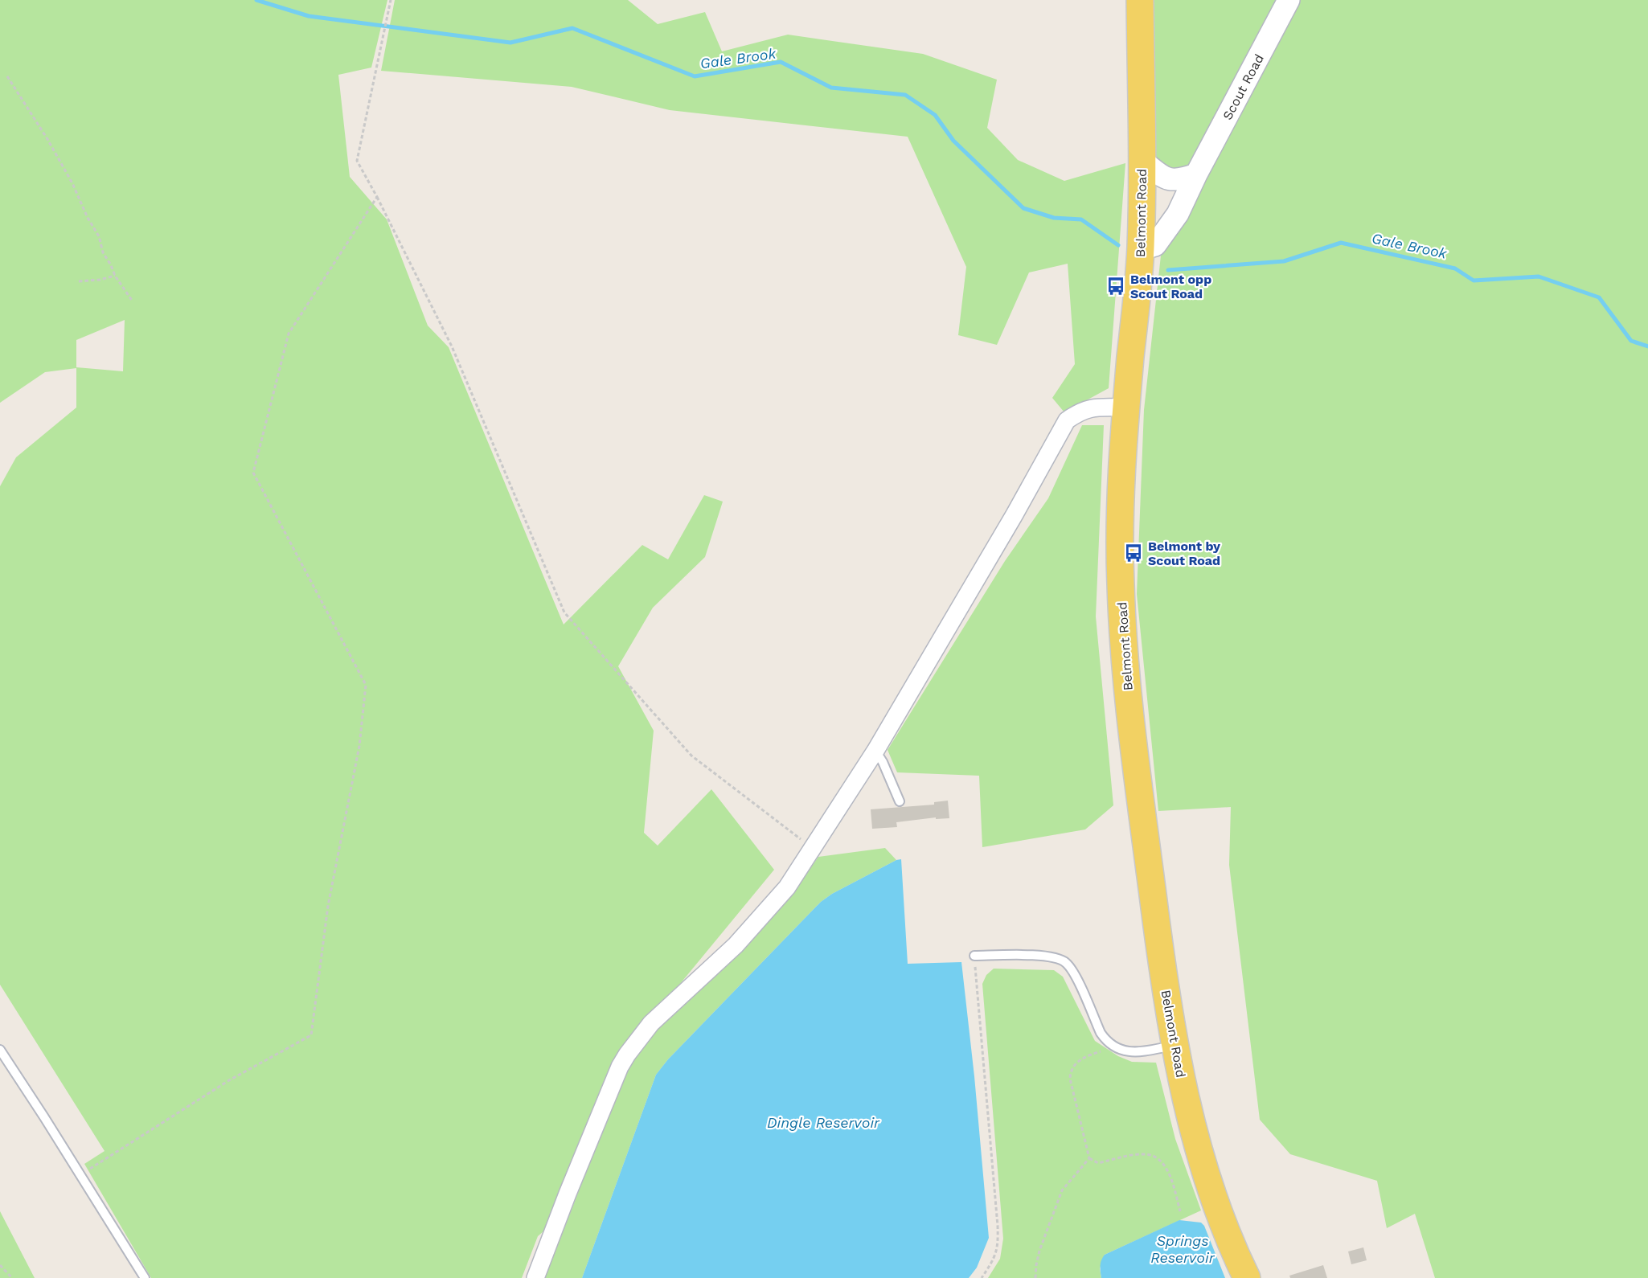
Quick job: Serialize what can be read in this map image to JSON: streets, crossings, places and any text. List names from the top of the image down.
{
  "streets": {
    "main road": ["Belmont Road"],
    "street": ["Scout Road"]
  },
  "crossings": [
    ["Scout Road", "Belmont Road"]
  ],
  "water": ["Gale Brook", "Dingle Reservoir", "Springs Reservoir"],
  "places": {
    "bus stop": ["Belmont opp Scout Road", "Belmont by Scout Road"]
  }
}
